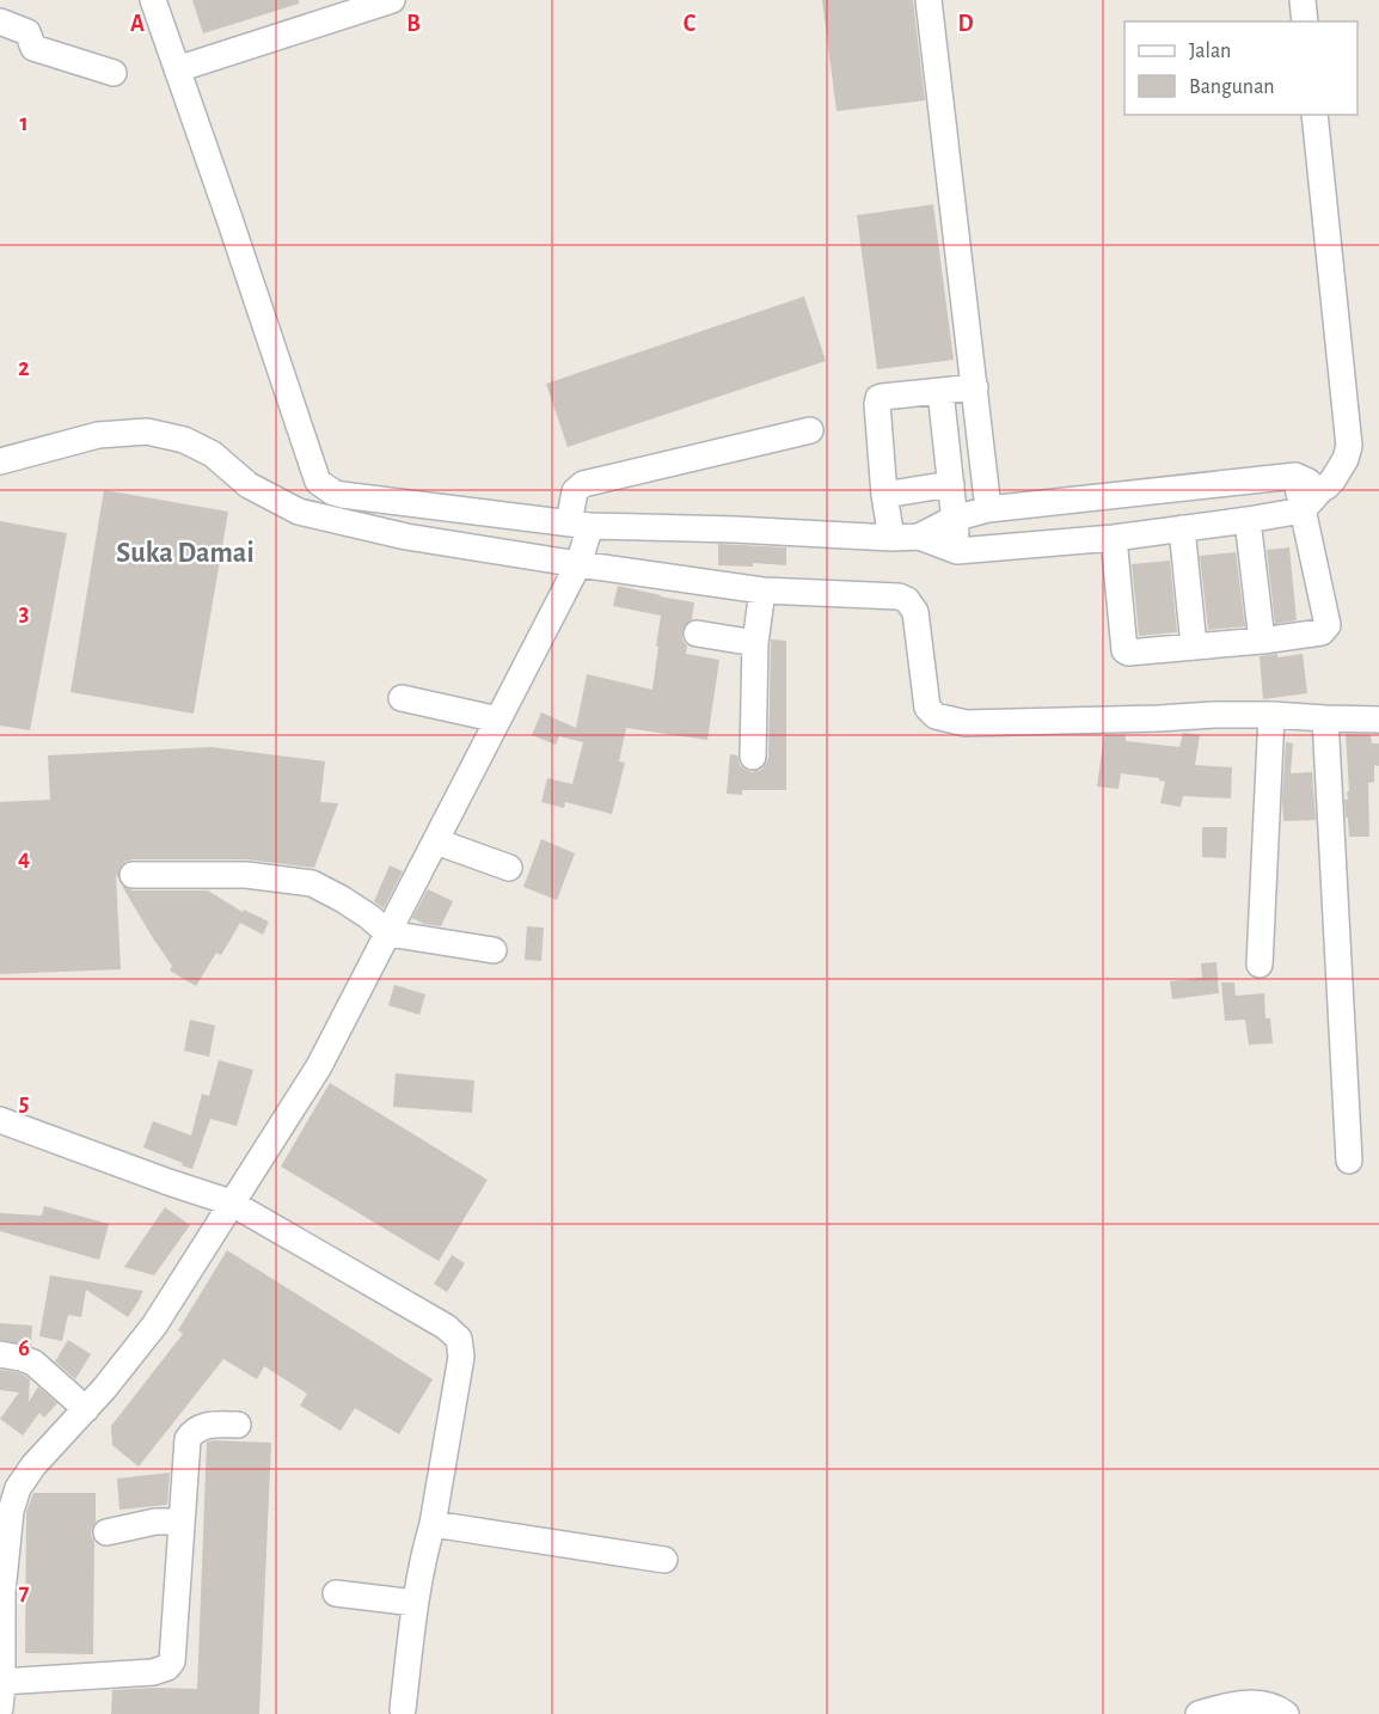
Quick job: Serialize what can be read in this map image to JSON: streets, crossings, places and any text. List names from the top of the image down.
{
  "districts": ["Suka Damai"],
  "legend": ["Jalan", "Bangunan"],
  "grid": {
    "columns": [
      "A",
      "B",
      "C",
      "D"
    ],
    "rows": [
      "1",
      "2",
      "3",
      "4",
      "5",
      "6",
      "7"
    ]
  }
}
